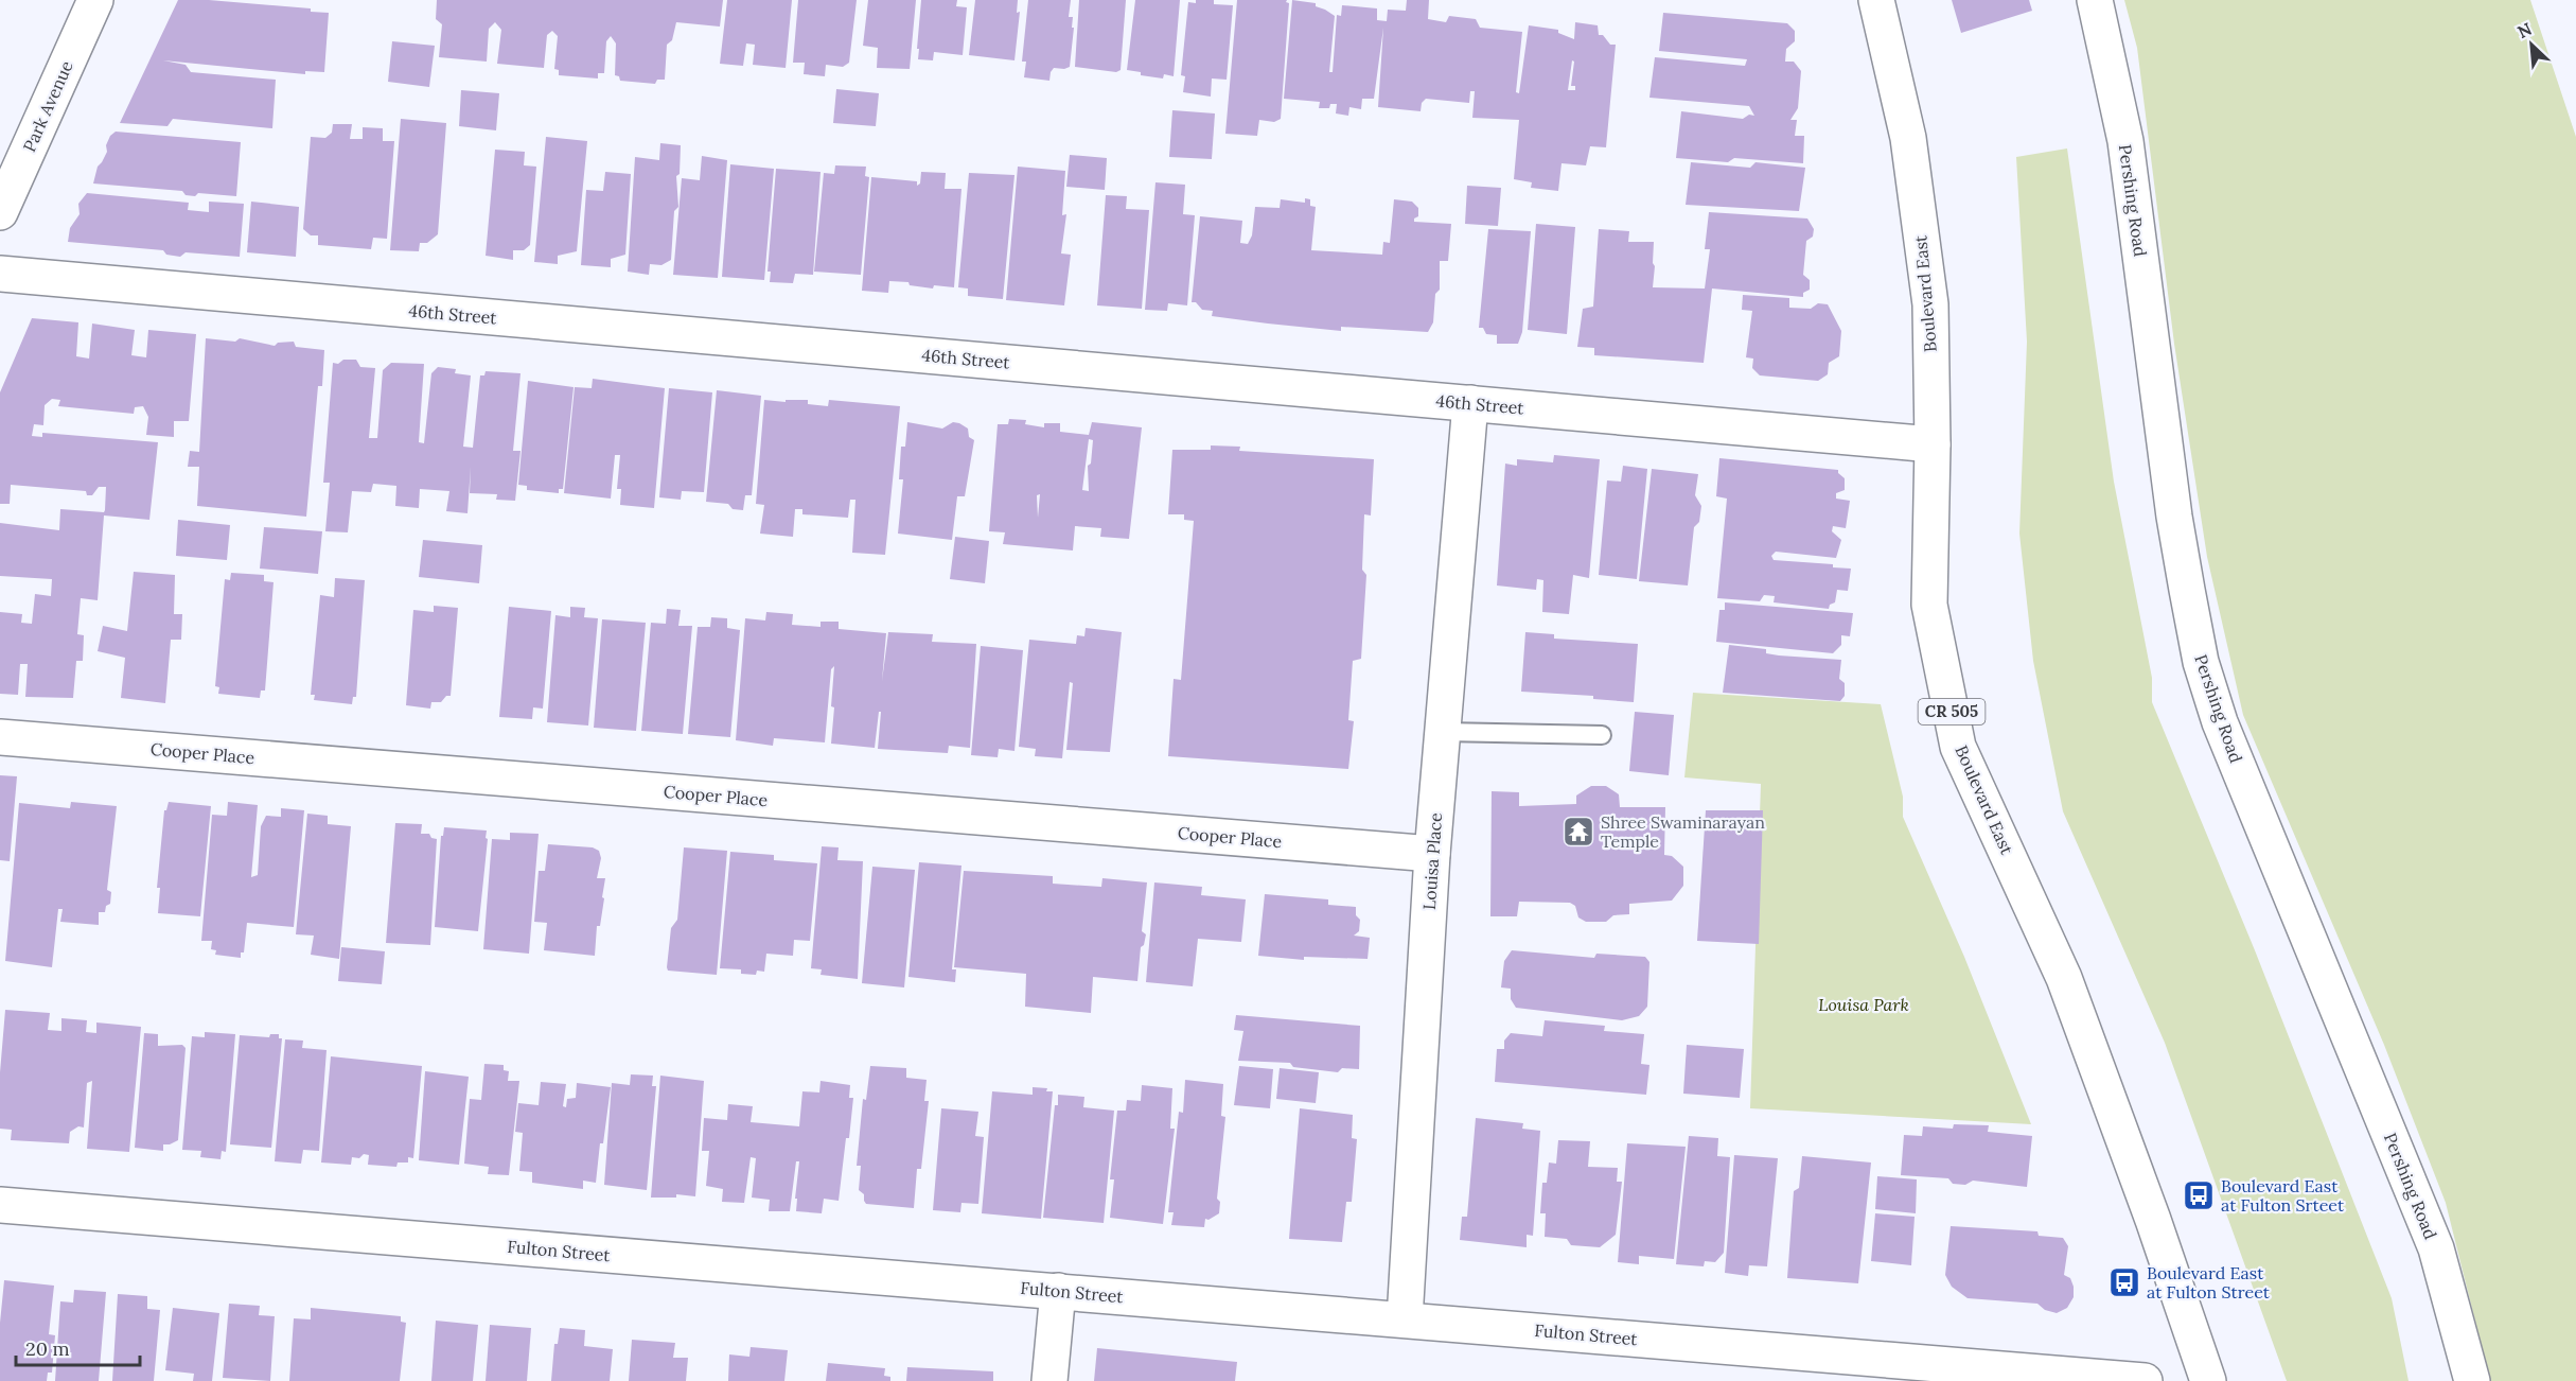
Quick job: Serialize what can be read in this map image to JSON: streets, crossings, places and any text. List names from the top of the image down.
{
  "streets": {
    "street": [
      "Park Avenue",
      "Pershing Road",
      "Boulevard East",
      "46th Street",
      "CR 505",
      "Cooper Place",
      "Louisa Place",
      "Fulton Street"
    ]
  },
  "crossings": [
    ["Boulevard East", "46th Street"],
    ["46th Street", "Louisa Place"],
    ["Cooper Place", "Louisa Place"],
    ["Louisa Place", "Fulton Street"]
  ],
  "parks": ["Louisa Park"],
  "places": {
    "temple": ["Shree Swaminarayan Temple"],
    "bus stop": ["Boulevard East at Fulton Srteet", "Boulevard East at Fulton Street"]
  },
  "scale_bar": "20 m",
  "north": "top left"
}
